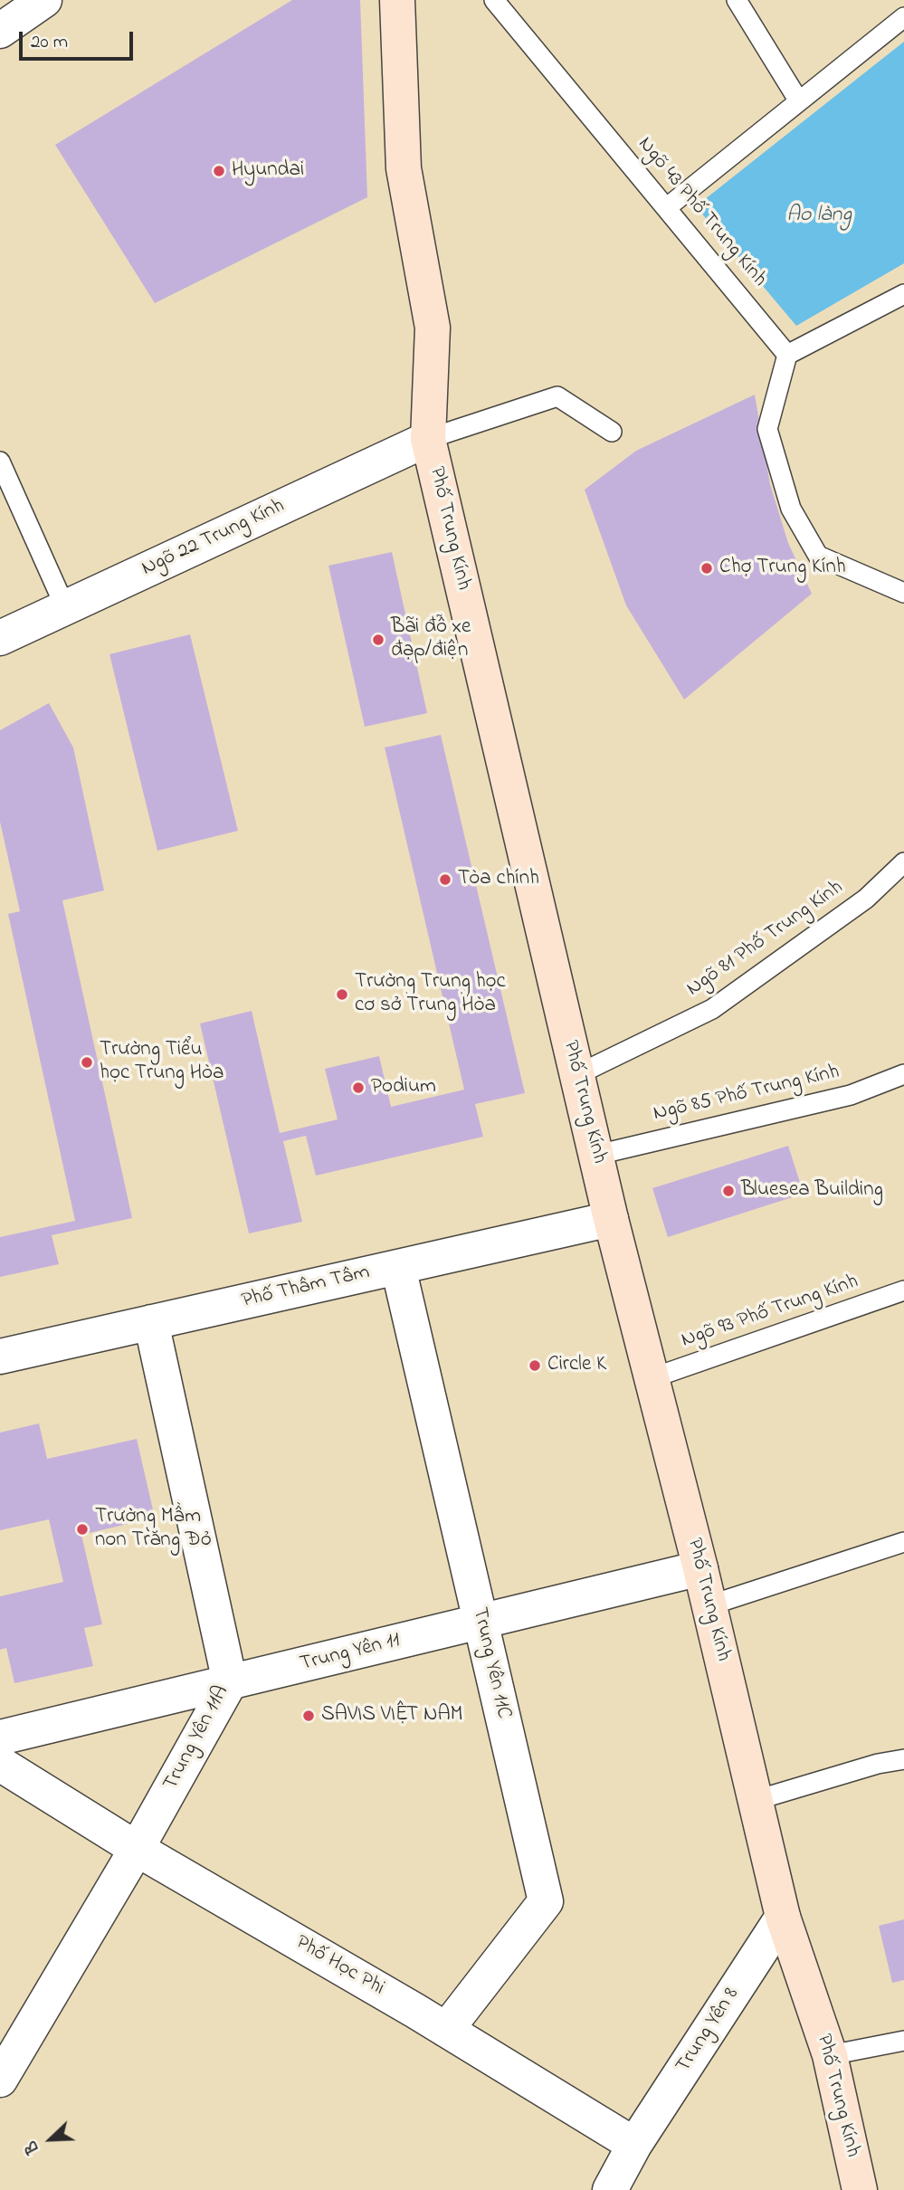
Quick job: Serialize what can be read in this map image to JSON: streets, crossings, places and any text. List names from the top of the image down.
{
  "streets": {
    "main road": ["Phố Trung Kính"],
    "street": [
      "Ngõ 22 Trung Kính",
      "Phố Thâm Tâm",
      "Trung Yên 11",
      "Trung Yên 11C",
      "Trung Yên 11A",
      "Phố Học Phi",
      "Trung Yên 8"
    ],
    "lane": [
      "Ngõ 43 Phố Trung Kính",
      "Ngõ 81 Phố Trung Kính",
      "Ngõ 85 Phố Trung Kính",
      "Ngõ 93 Phố Trung Kính"
    ]
  },
  "crossings": [
    ["Phố Trung Kính", "Ngõ 22 Trung Kính"],
    ["Phố Trung Kính", "Ngõ 81 Phố Trung Kính"],
    ["Phố Trung Kính", "Ngõ 85 Phố Trung Kính"],
    ["Phố Trung Kính", "Phố Thâm Tâm"],
    ["Phố Trung Kính", "Ngõ 93 Phố Trung Kính"],
    ["Phố Trung Kính", "Trung Yên 11"],
    ["Phố Trung Kính", "Trung Yên 8"],
    ["Phố Thâm Tâm", "Trung Yên 11C"],
    ["Phố Thâm Tâm", "Trung Yên 11A"],
    ["Trung Yên 11", "Trung Yên 11C"],
    ["Trung Yên 11", "Trung Yên 11A"],
    ["Trung Yên 11C", "Phố Học Phi"],
    ["Trung Yên 11A", "Phố Học Phi"],
    ["Phố Học Phi", "Trung Yên 8"]
  ],
  "water": ["Ao làng"],
  "places": [
    "Hyundai",
    "Chợ Trung Kính",
    "Bãi đỗ xe đạp/điện",
    "Tòa chính",
    "Trường Trung học cơ sở Trung Hòa",
    "Trường Tiểu học Trung Hòa",
    "Podium",
    "Bluesea Building",
    "Circle K",
    "Trường Mầm non Trăng Đỏ",
    "SAVIS VIỆT NAM"
  ],
  "scale_bar": "20 m",
  "north": "bottom left"
}
